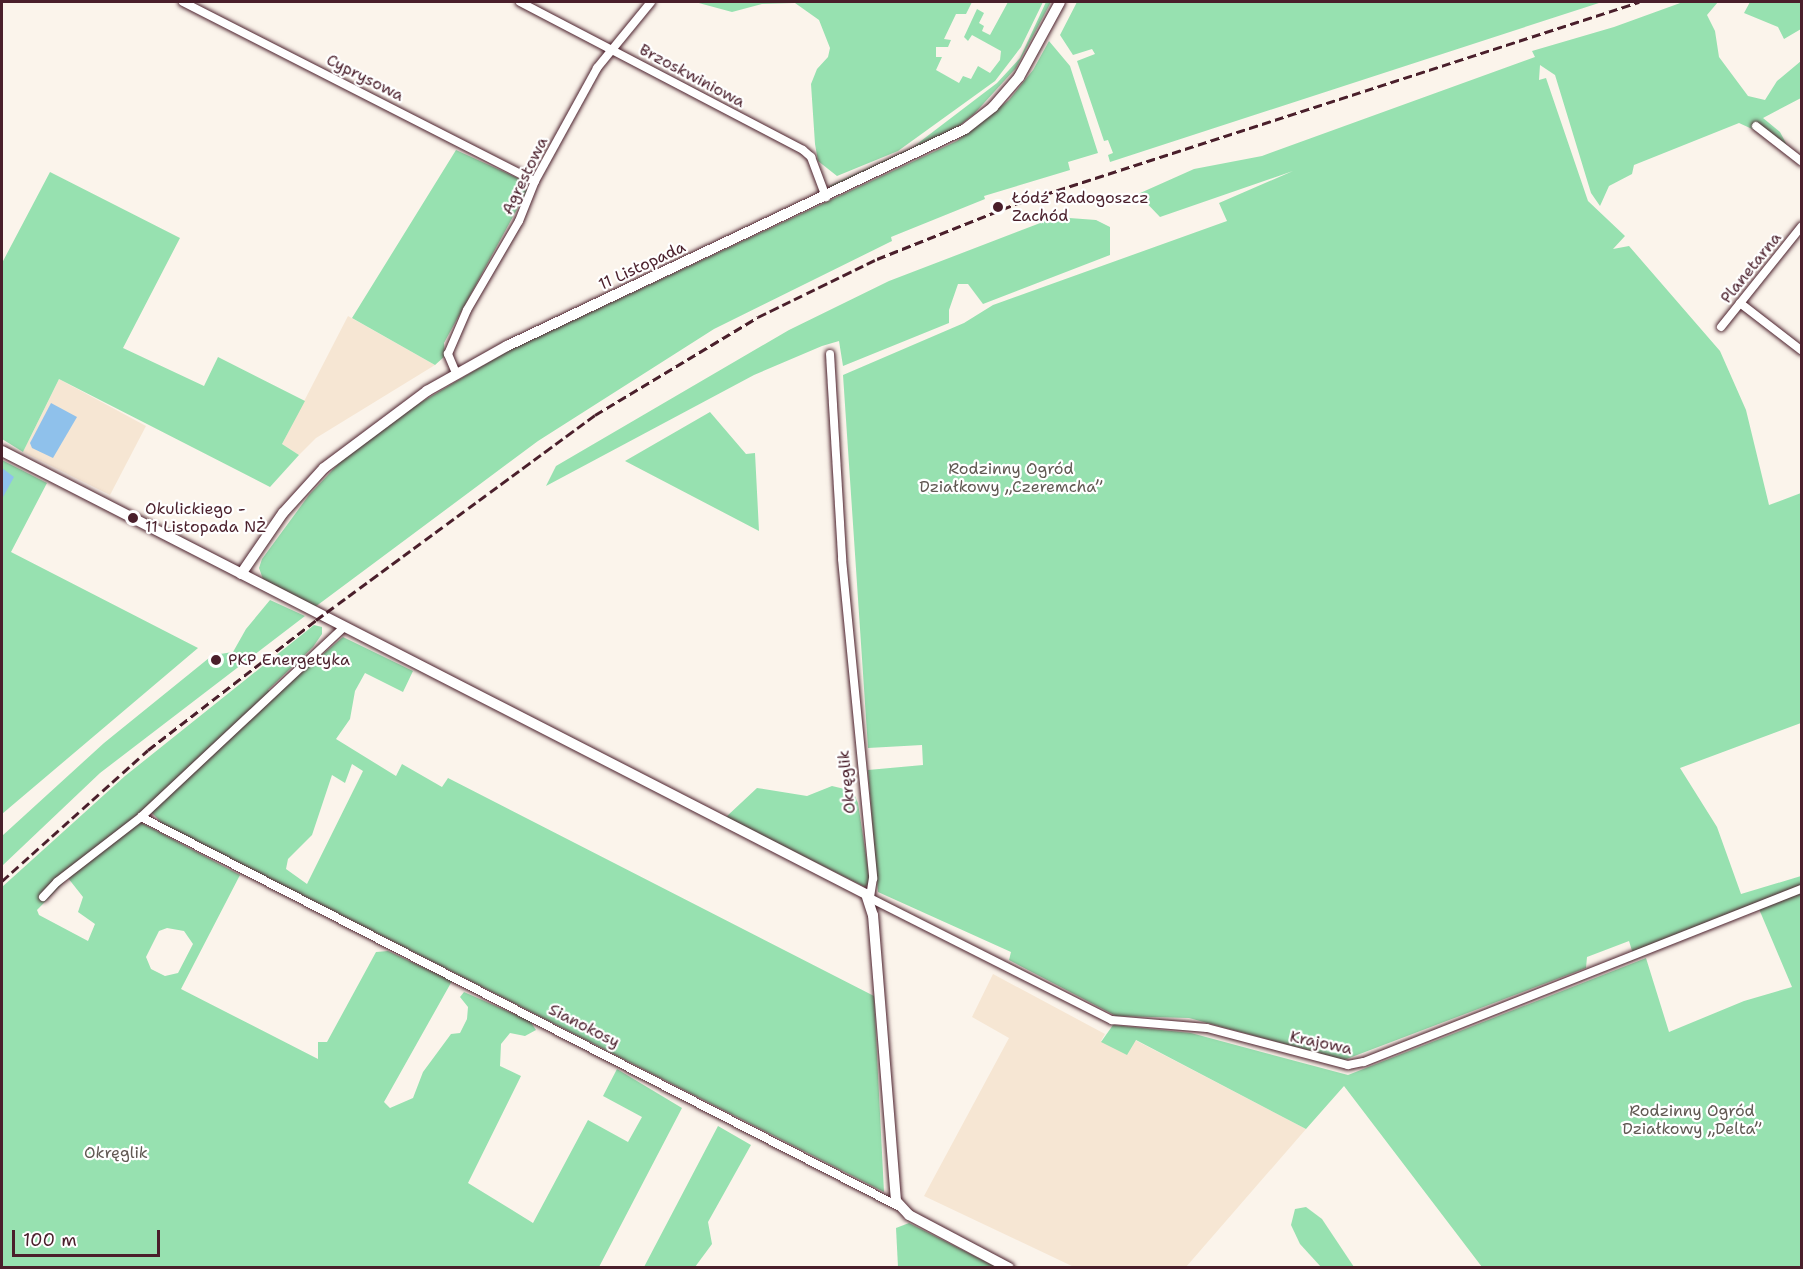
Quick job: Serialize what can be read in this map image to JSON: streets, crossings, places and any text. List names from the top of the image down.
{
  "streets": {
    "street": [
      "Brzoskwiniowa",
      "Cyprysowa",
      "Agrestowa",
      "11 Listopada",
      "Planetarna",
      "Okręglik",
      "Sianokosy",
      "Krajowa"
    ]
  },
  "crossings": [
    ["Brzoskwiniowa", "Agrestowa"],
    ["Brzoskwiniowa", "11 Listopada"],
    ["Cyprysowa", "Agrestowa"],
    ["Agrestowa", "11 Listopada"],
    ["Okręglik", "Sianokosy"],
    ["Okręglik", "Krajowa"]
  ],
  "parks": ["Rodzinny Ogród Działkowy „Czeremcha”", "Rodzinny Ogród Działkowy „Delta”", "Okręglik"],
  "places": ["Łódź Radogoszcz Zachód", "Okulickiego - 11 Listopada NŻ", "PKP Energetyka"],
  "scale_bar": "100 m"
}
